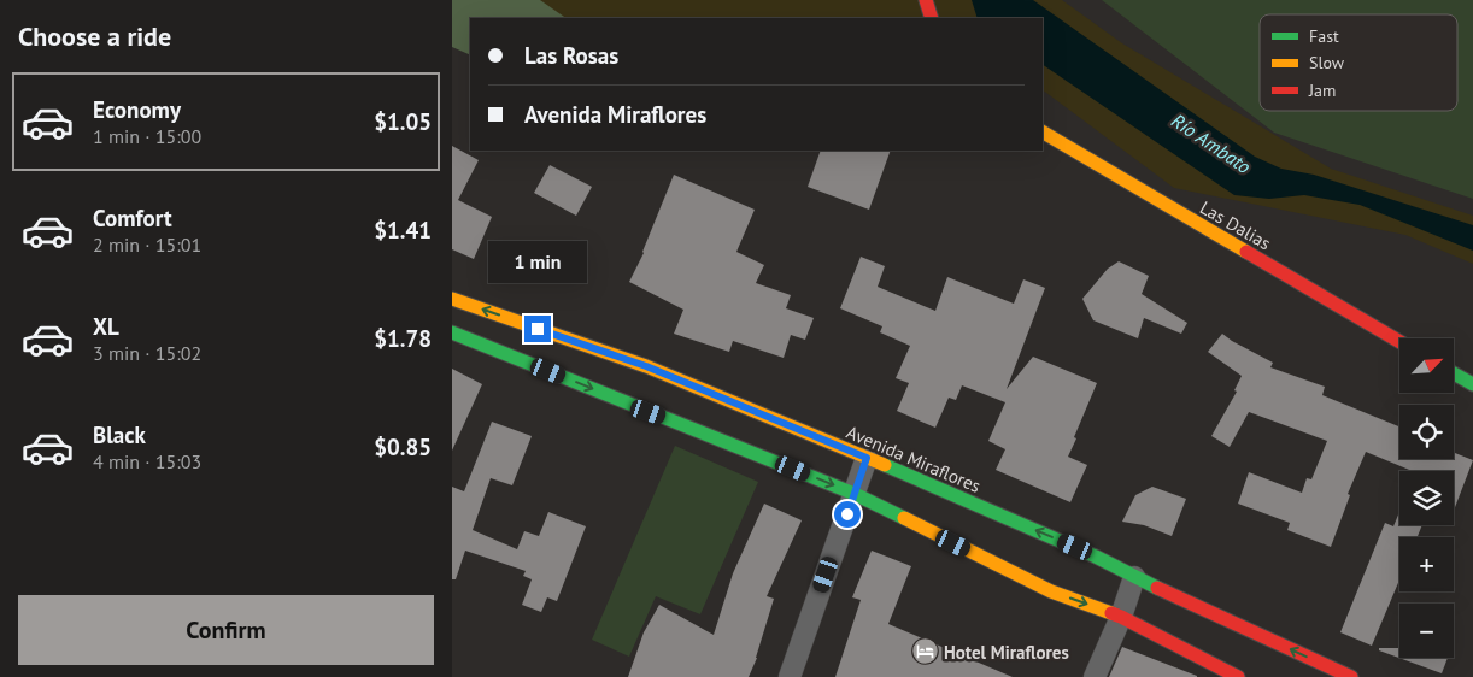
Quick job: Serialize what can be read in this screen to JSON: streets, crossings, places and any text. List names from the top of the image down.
{
  "streets": {
    "main road": ["Las Dalias", "Avenida Miraflores"]
  },
  "water": ["Río Ambato"],
  "places": {
    "hotel": ["Hotel Miraflores"]
  },
  "legend": ["Fast", "Slow", "Jam"],
  "north": "top right",
  "page": {
    "heading": "Choose a ride",
    "banner": ["Las Rosas", "Avenida Miraflores"],
    "list": [
      {
        "name": "Economy",
        "note": "1 min · 15:00",
        "value": "$1.05"
      },
      {
        "name": "Comfort",
        "note": "2 min · 15:01",
        "value": "$1.41"
      },
      {
        "name": "XL",
        "note": "3 min · 15:02",
        "value": "$1.78"
      },
      {
        "name": "Black",
        "note": "4 min · 15:03",
        "value": "$0.85"
      }
    ],
    "bubble": "1 min",
    "map_buttons": ["+", "−"],
    "buttons": "Confirm"
  }
}
